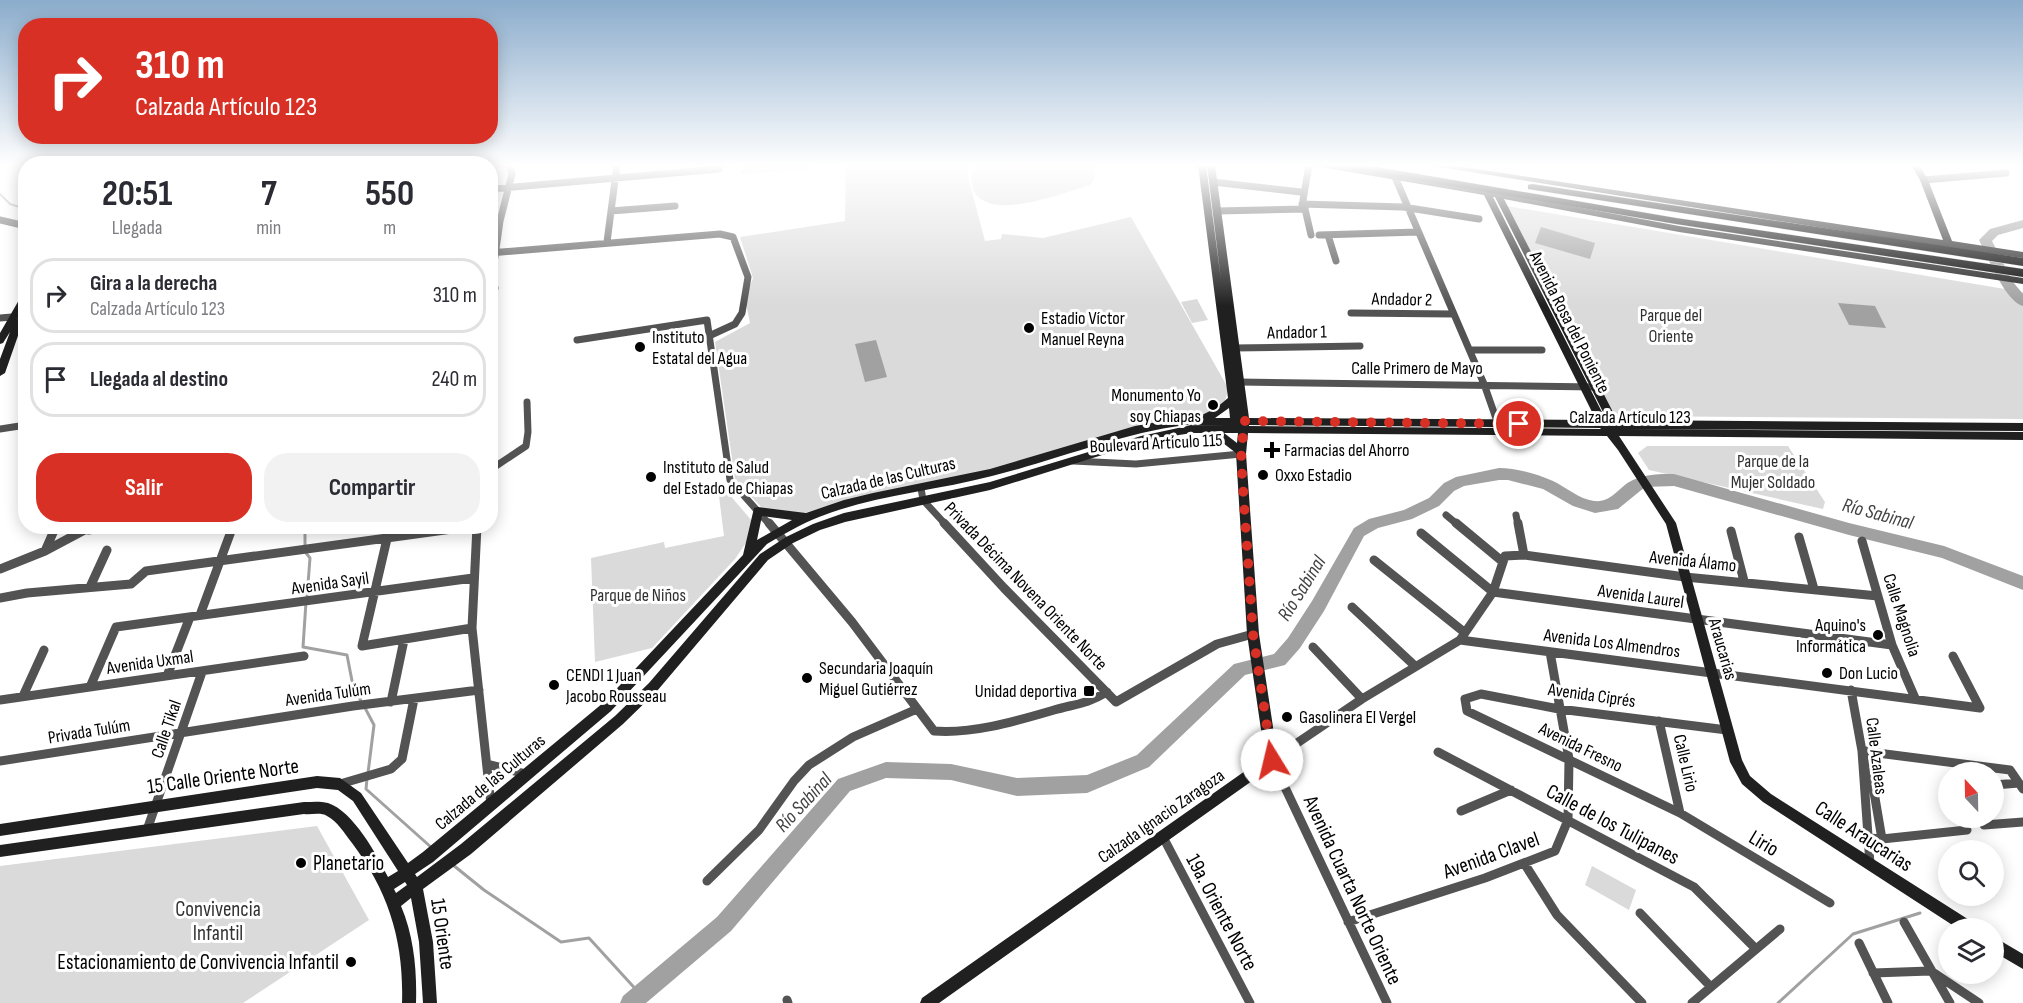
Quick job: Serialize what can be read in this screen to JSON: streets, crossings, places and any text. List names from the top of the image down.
{
  "streets": {
    "main road": [
      "Avenida Rosa del Poniente",
      "Calzada Artículo 123",
      "Calzada de las Culturas",
      "Araucarias",
      "15 Calle Oriente Norte",
      "Calzada Ignacio Zaragoza",
      "Calle Araucarias",
      "15 Oriente"
    ],
    "street": [
      "Andador 2",
      "Andador 1",
      "Calle Primero de Mayo",
      "Boulevard Artículo 115",
      "Avenida Álamo",
      "Avenida Sayil",
      "Privada Décima Novena Oriente Norte",
      "Avenida Laurel",
      "Calle Magnolia",
      "Avenida Los Almendros",
      "Avenida Uxmal",
      "Avenida Tulúm",
      "Avenida Ciprés",
      "Calle Tikal",
      "Privada Tulúm",
      "Avenida Fresno",
      "Calle Azaleas",
      "Calle Lirio",
      "Calle de los Tulipanes",
      "Lirio",
      "Avenida Clavel",
      "Avenida Cuarta Norte Oriente",
      "19a. Oriente Norte"
    ]
  },
  "crossings": [
    ["Avenida Rosa del Poniente", "Calle Primero de Mayo"],
    ["Avenida Rosa del Poniente", "Calzada Artículo 123"],
    ["Avenida Rosa del Poniente", "Araucarias"],
    ["Calzada Artículo 123", "Calzada de las Culturas"],
    ["Calzada Artículo 123", "Araucarias"],
    ["Boulevard Artículo 115", "Calzada de las Culturas"],
    ["Calzada de las Culturas", "Privada Décima Novena Oriente Norte"],
    ["Calzada de las Culturas", "15 Oriente"],
    ["Avenida Álamo", "Calle Magnolia"],
    ["Avenida Álamo", "Araucarias"],
    ["Avenida Sayil", "Avenida Uxmal"],
    ["Avenida Sayil", "Calle Tikal"],
    ["Avenida Laurel", "Calle Magnolia"],
    ["Avenida Laurel", "Araucarias"],
    ["Calle Magnolia", "Avenida Los Almendros"],
    ["Avenida Los Almendros", "Araucarias"],
    ["Avenida Los Almendros", "Calle Azaleas"],
    ["Avenida Los Almendros", "Avenida Clavel"],
    ["Araucarias", "Avenida Ciprés"],
    ["Araucarias", "Calle Araucarias"],
    ["Avenida Uxmal", "Calle Tikal"],
    ["Avenida Tulúm", "Calle Tikal"],
    ["Avenida Tulúm", "Privada Tulúm"],
    ["Avenida Ciprés", "Avenida Fresno"],
    ["Avenida Ciprés", "Calle Lirio"],
    ["Avenida Ciprés", "Avenida Clavel"],
    ["Calle Tikal", "Privada Tulúm"],
    ["Calle Tikal", "15 Calle Oriente Norte"],
    ["Avenida Fresno", "Calle Lirio"],
    ["Avenida Fresno", "Lirio"],
    ["Avenida Fresno", "Avenida Clavel"],
    ["Calle Azaleas", "Calle Araucarias"],
    ["Calle Lirio", "Lirio"],
    ["Calzada Ignacio Zaragoza", "Avenida Cuarta Norte Oriente"],
    ["Calzada Ignacio Zaragoza", "19a. Oriente Norte"],
    ["Calle de los Tulipanes", "Avenida Clavel"],
    ["Avenida Clavel", "Avenida Cuarta Norte Oriente"]
  ],
  "water": ["Río Sabinal"],
  "parks": [
    "Parque del Oriente",
    "Parque de la Mujer Soldado",
    "Parque de Niños",
    "Convivencia Infantil"
  ],
  "places": {
    "other": [
      "Estadio Víctor Manuel Reyna",
      "Instituto Estatal del Agua",
      "Monumento Yo soy Chiapas",
      "Oxxo Estadio",
      "Instituto de Salud del Estado de Chiapas",
      "Aquino's Informática",
      "Don Lucio",
      "Secundaria Joaquín Miguel Gutiérrez",
      "CENDI 1 Juan Jacobo Rousseau",
      "Gasolinera El Vergel",
      "Planetario",
      "Estacionamiento de Convivencia Infantil"
    ],
    "health": ["Farmacias del Ahorro"],
    "transit": ["Unidad deportiva"]
  },
  "north": "top",
  "page": {
    "turn": ["310 m", "Calzada Artículo 123"],
    "eta": [
      "20:51",
      "Llegada",
      "7",
      "min",
      "550",
      "m"
    ],
    "list": [
      {
        "name": "Gira a la derecha",
        "note": "Calzada Artículo 123",
        "value": "310 m"
      },
      {
        "name": "Llegada al destino",
        "value": "240 m"
      }
    ],
    "buttons": ["Salir", "Compartir"]
  }
}
